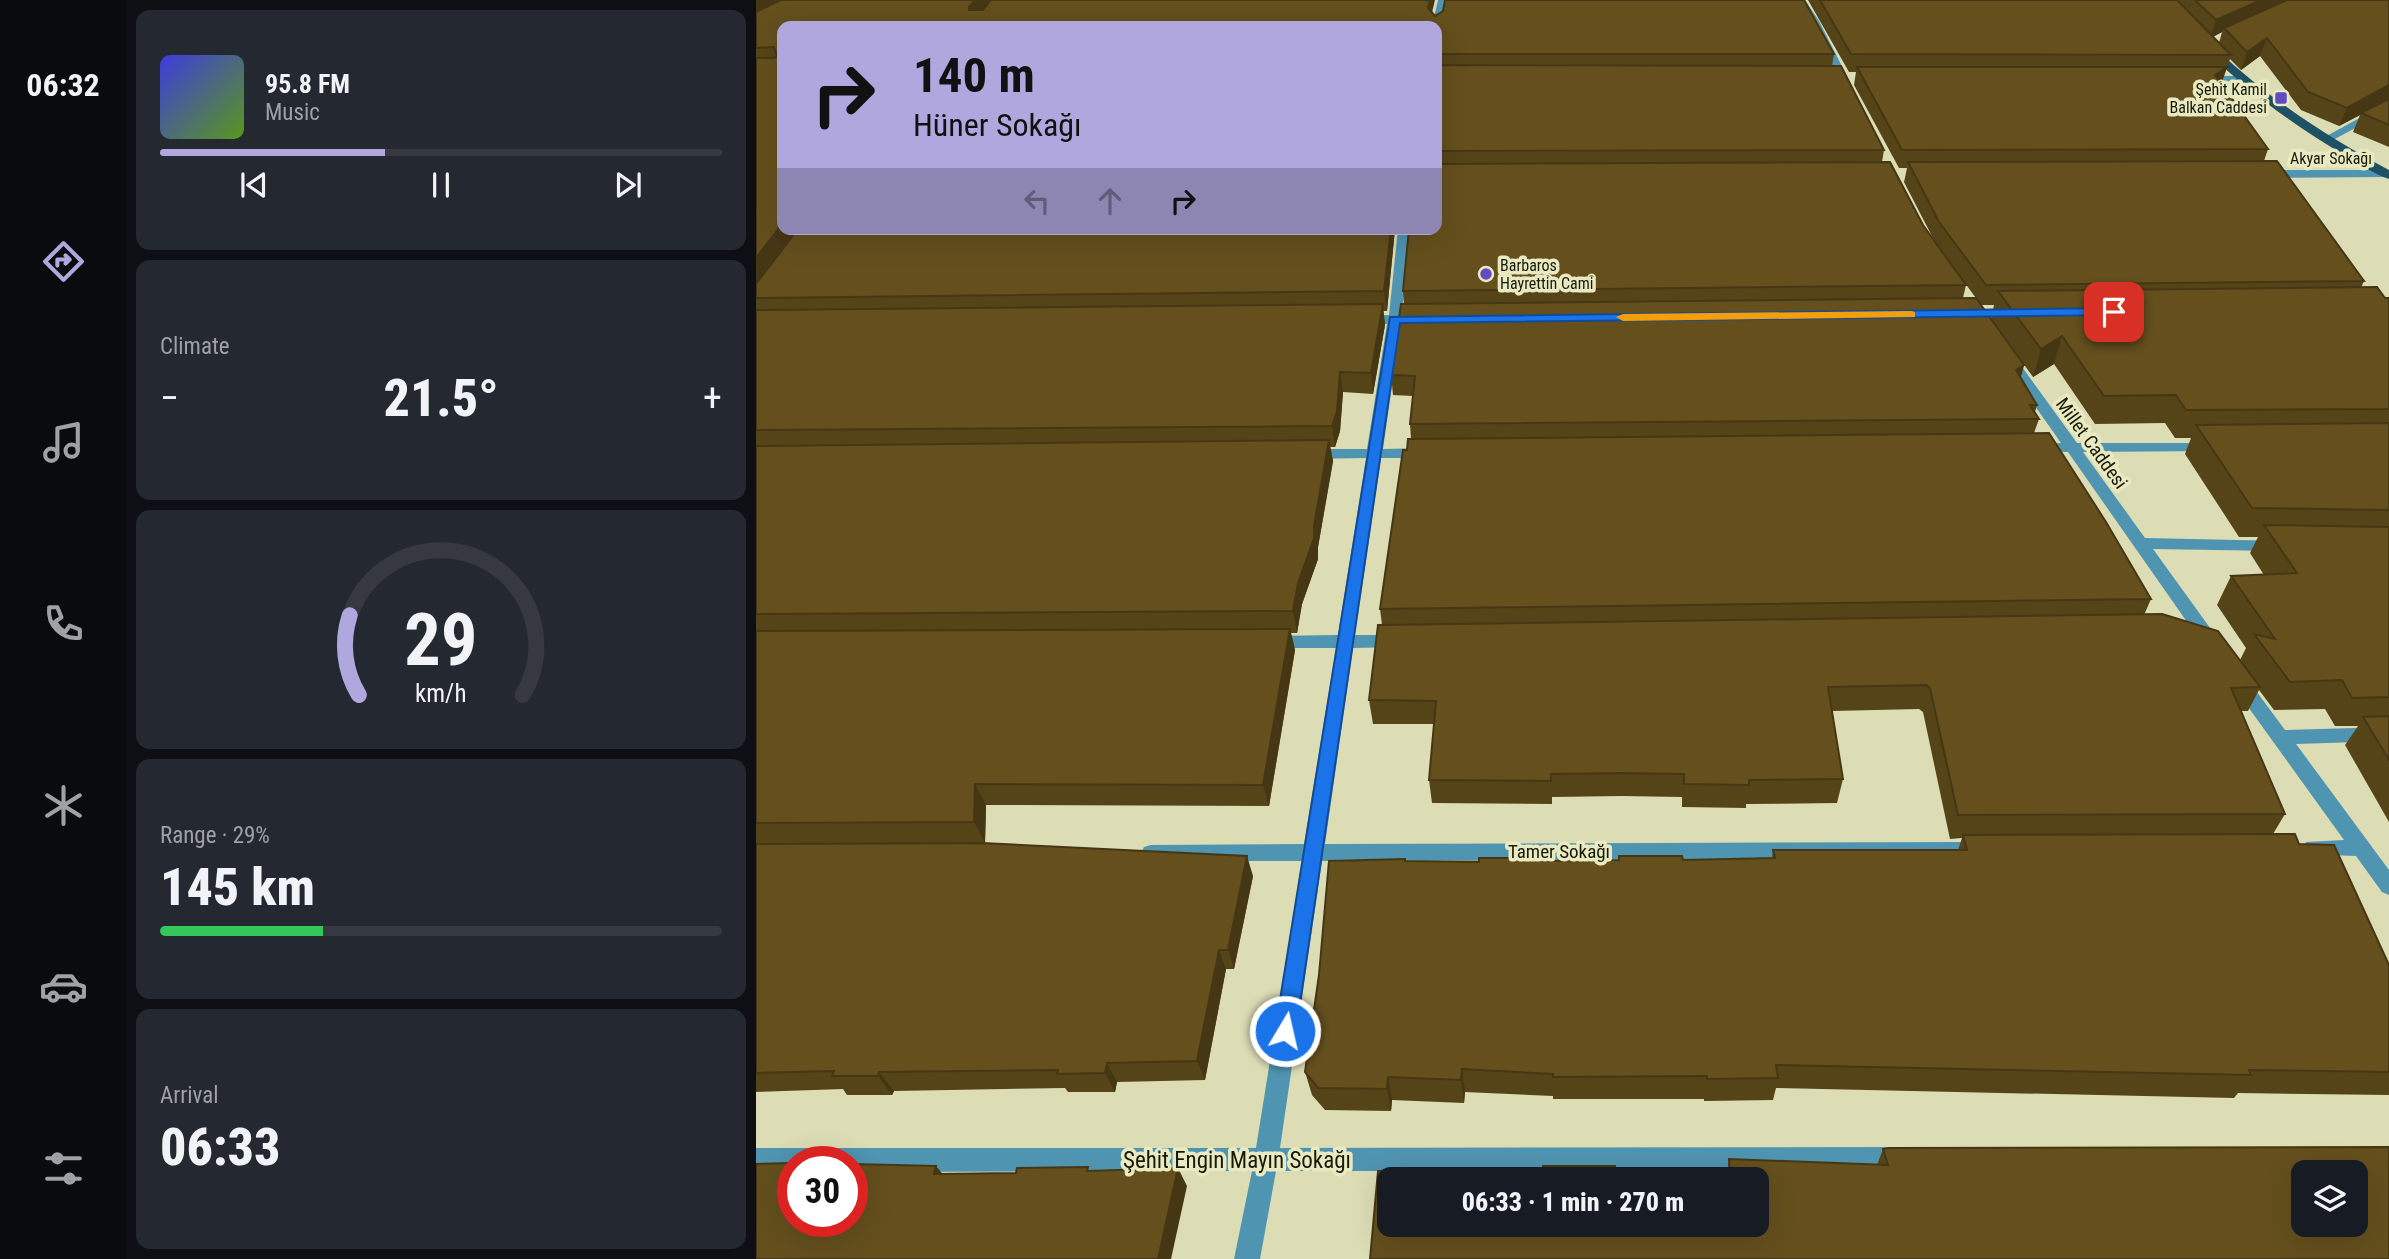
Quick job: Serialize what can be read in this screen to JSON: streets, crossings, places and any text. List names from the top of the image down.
{
  "streets": {
    "street": [
      "Akyar Sokağı",
      "Millet Caddesi",
      "Tamer Sokağı",
      "Şehit Engin Mayın Sokağı"
    ]
  },
  "places": {
    "transit": ["Şehit Kamil Balkan Caddesi"],
    "other": ["Barbaros Hayrettin Cami"]
  },
  "page": {
    "tabs": "06:32",
    "turn": ["140 m", "Hüner Sokağı"],
    "song": ["95.8 FM", "Music"],
    "tile": [
      "Climate",
      ["Range · 29%", "145 km"],
      ["Arrival", "06:33"]
    ],
    "heat": ["−", "21.5°", "+"],
    "limit": "30",
    "trip": "06:33 · 1 min · 270 m",
    "gauge": ["29", "km/h"]
  }
}
